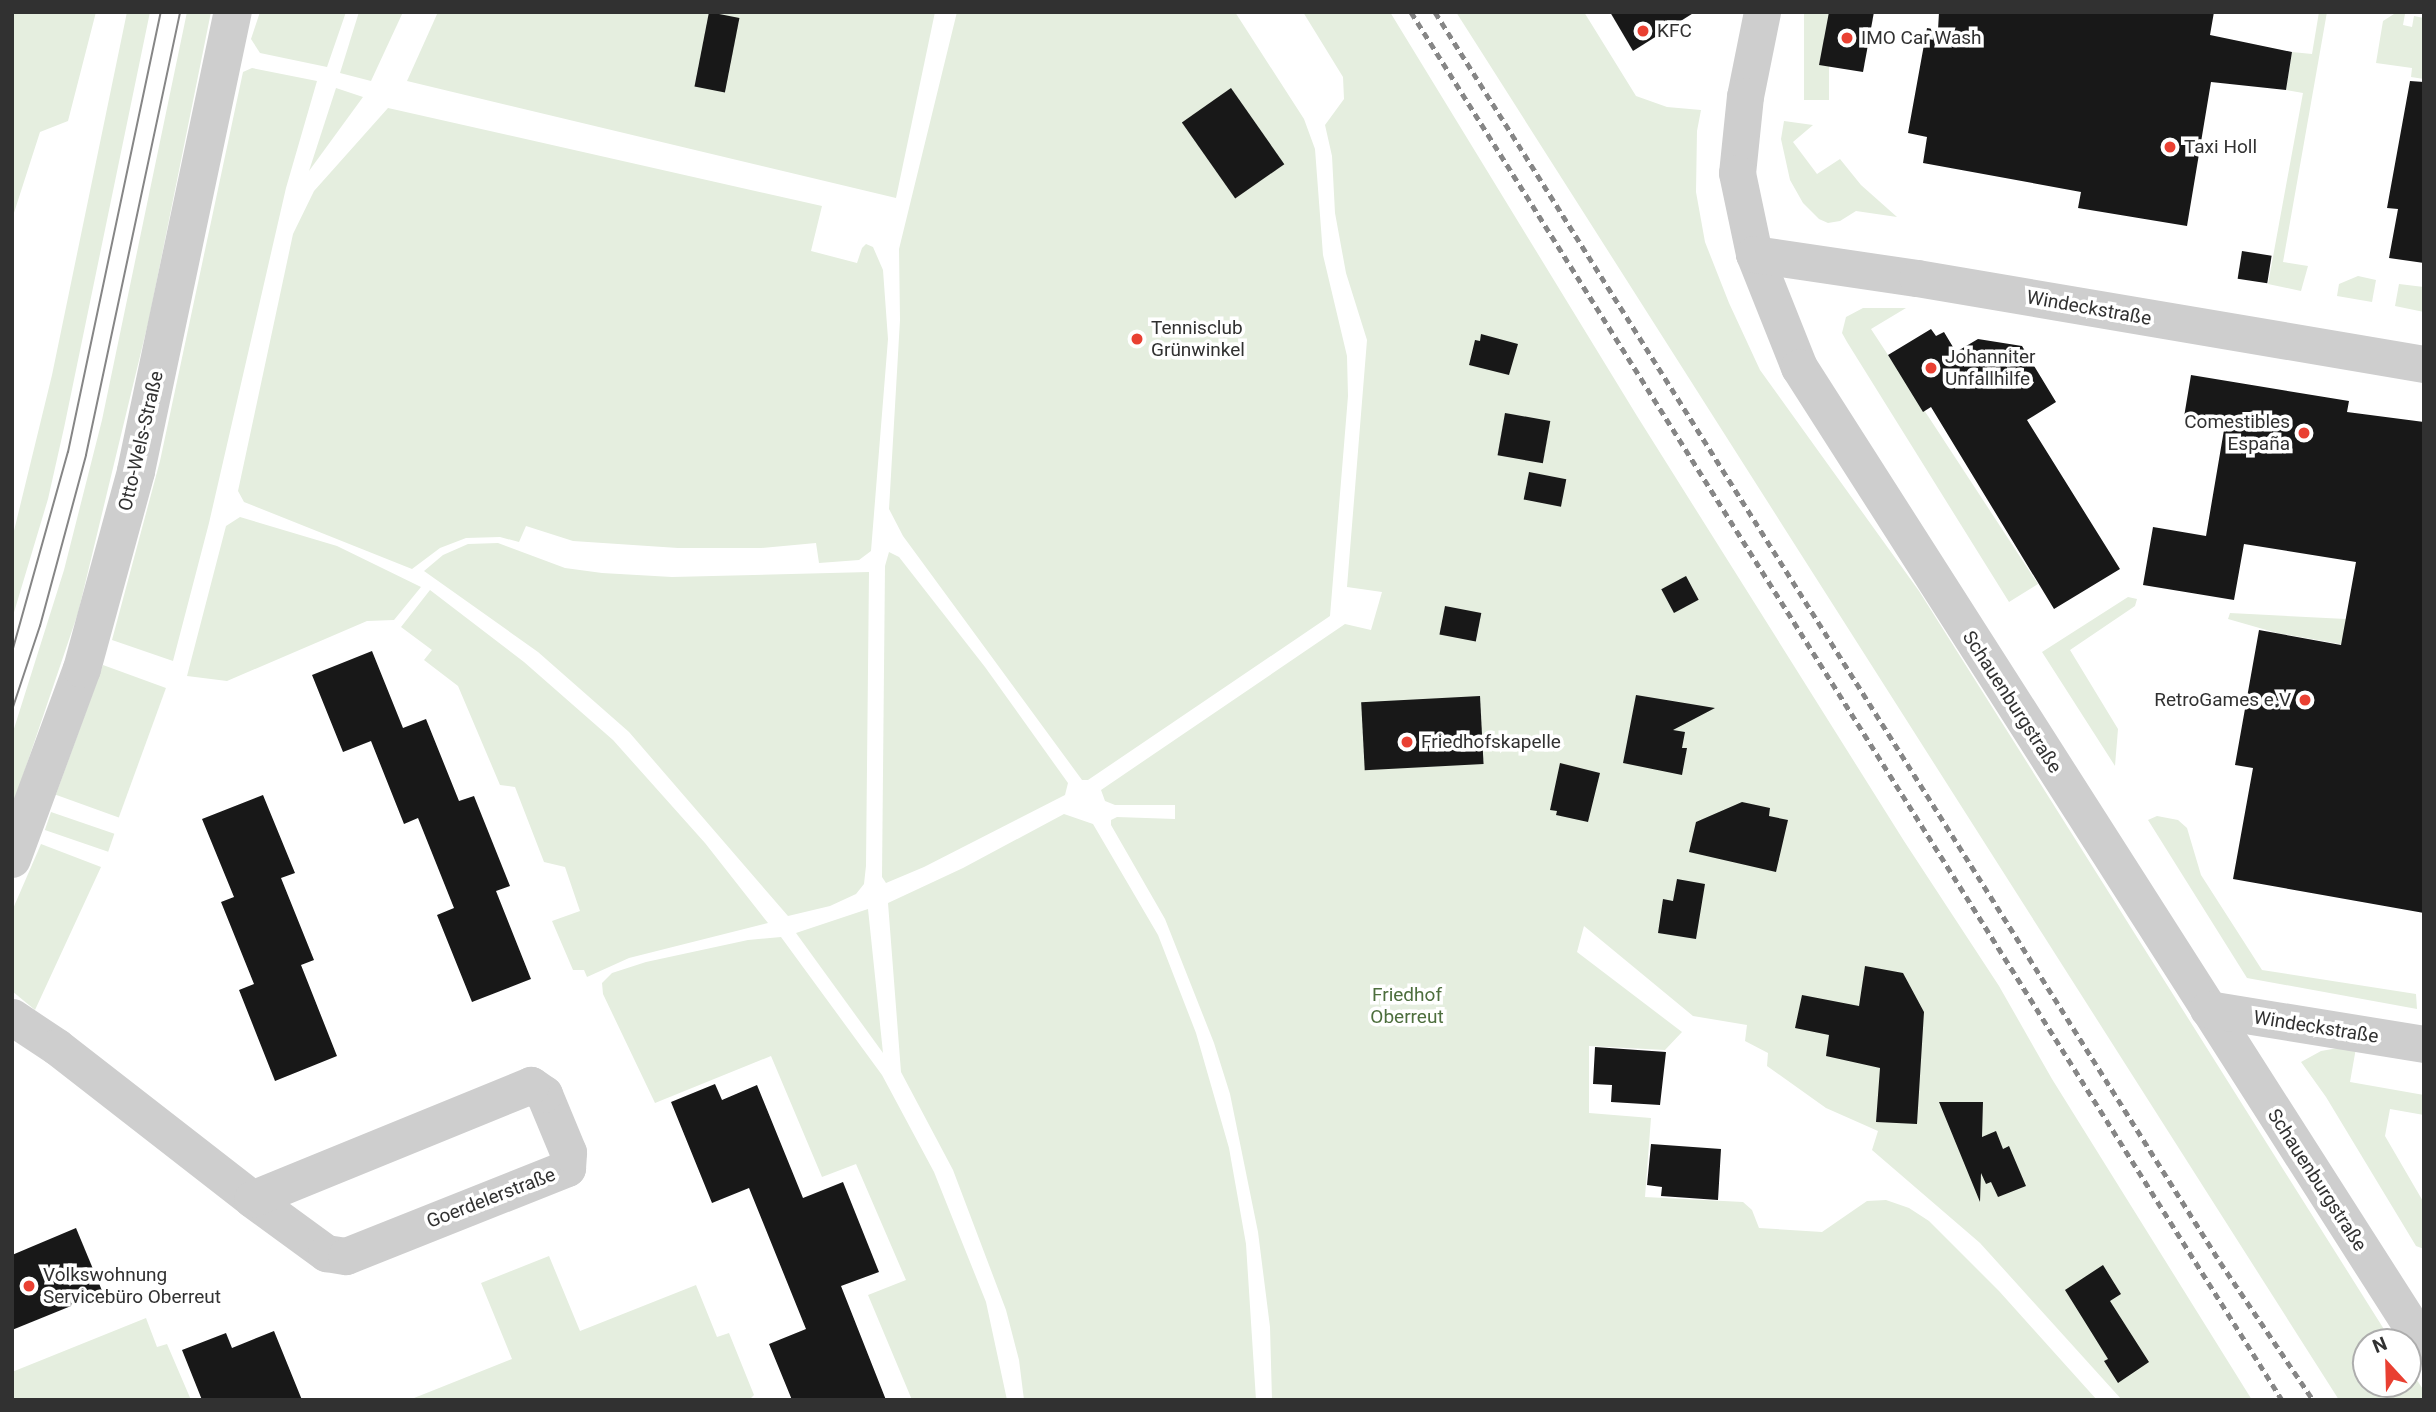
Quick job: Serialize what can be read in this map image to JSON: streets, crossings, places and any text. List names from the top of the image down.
{
  "streets": {
    "street": [
      "Windeckstraße",
      "Otto-Wels-Straße",
      "Schauenburgstraße",
      "Goerdelerstraße"
    ]
  },
  "crossings": [
    ["Windeckstraße", "Schauenburgstraße"]
  ],
  "parks": ["Friedhof Oberreut"],
  "places": [
    "KFC",
    "IMO Car Wash",
    "Taxi Holl",
    "Tennisclub Grünwinkel",
    "Johanniter Unfallhilfe",
    "Comestibles España",
    "RetroGames e.V",
    "Friedhofskapelle",
    "Volkswohnung Servicebüro Oberreut"
  ],
  "north": "top"
}
